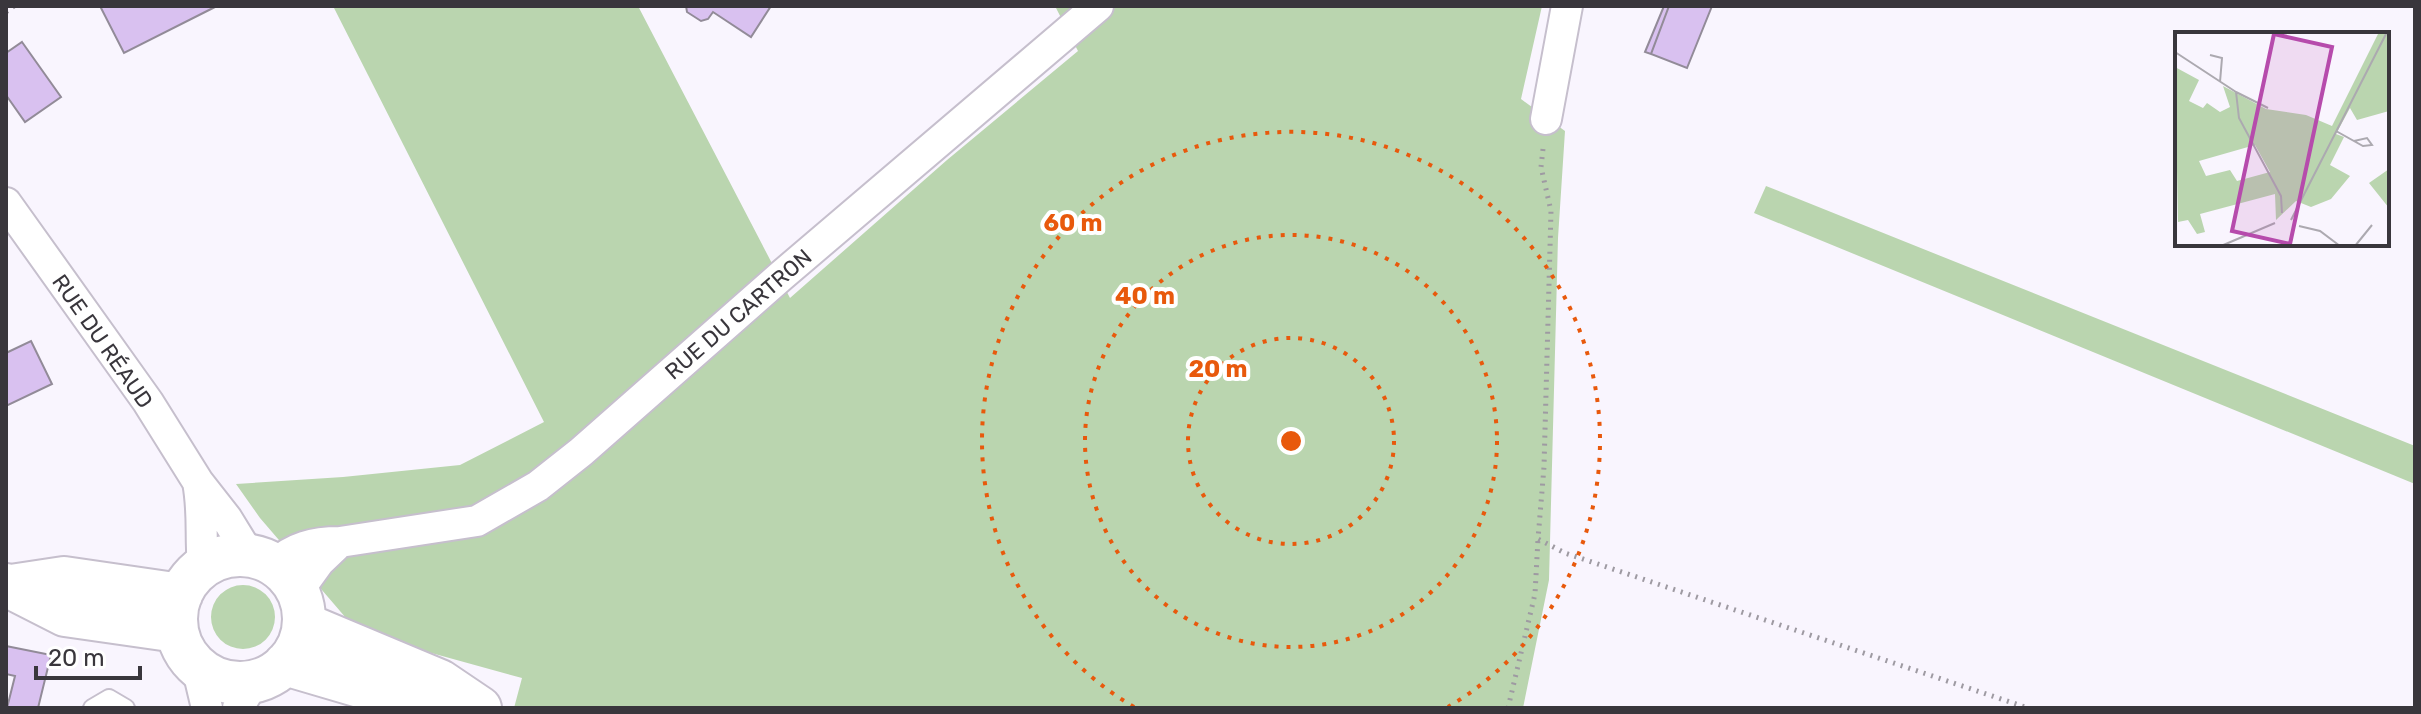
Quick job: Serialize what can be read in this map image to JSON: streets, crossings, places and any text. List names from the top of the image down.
{
  "streets": {
    "street": ["RUE DU CARTRON", "RUE DU RÉAUD"]
  },
  "crossings": [
    ["RUE DU CARTRON", "RUE DU RÉAUD"]
  ],
  "scale_bar": "20 m",
  "rings": ["60 m", "40 m", "20 m"]
}
